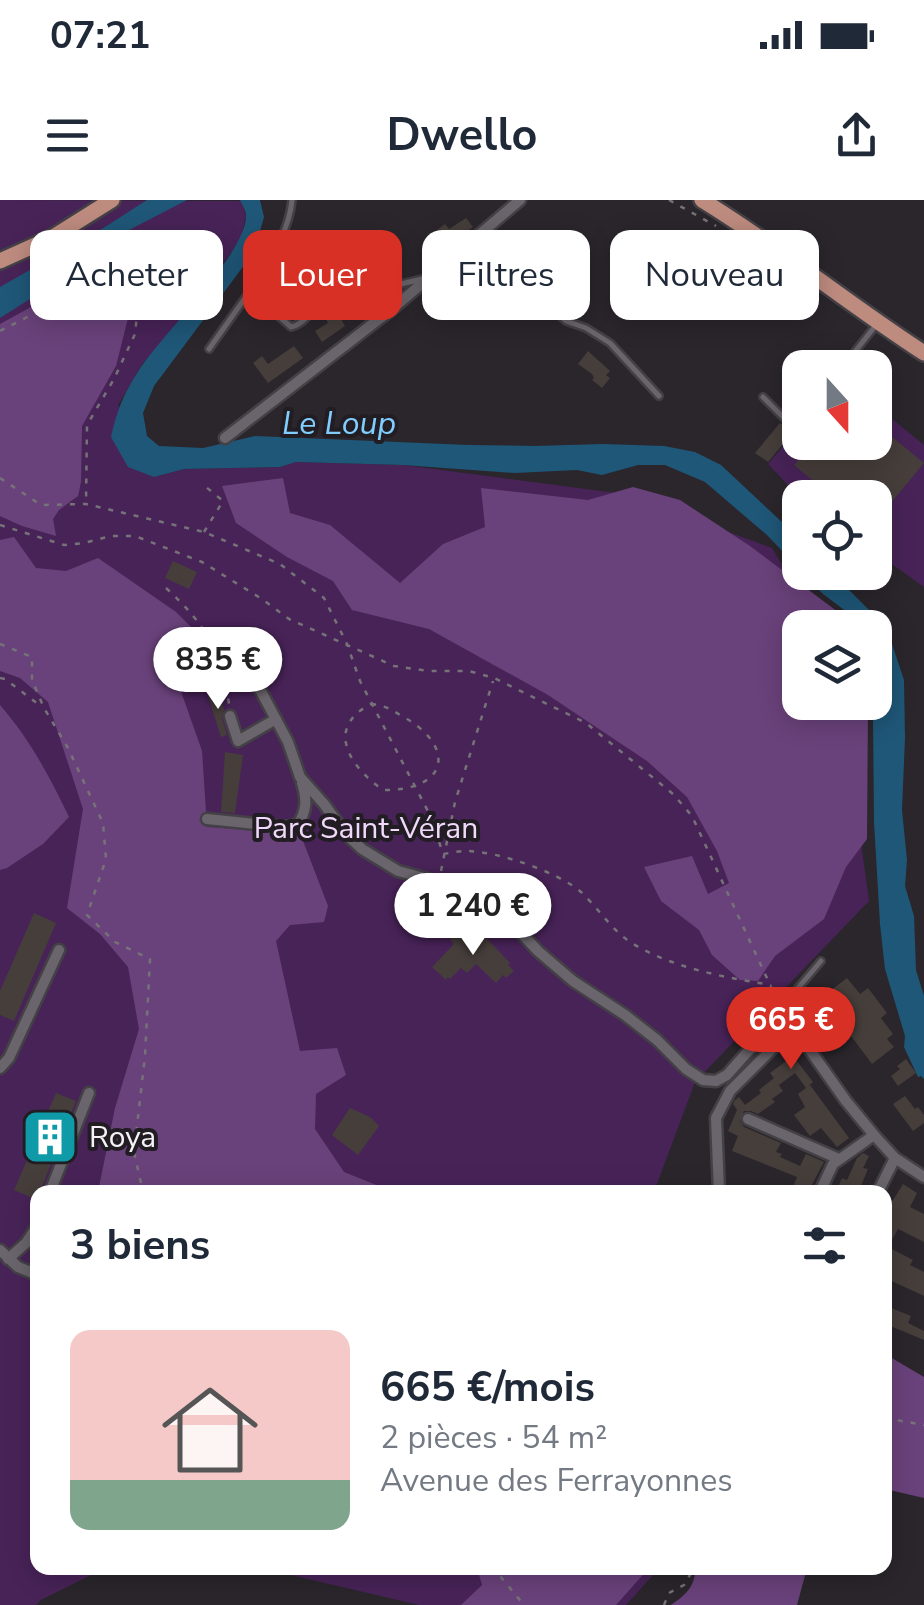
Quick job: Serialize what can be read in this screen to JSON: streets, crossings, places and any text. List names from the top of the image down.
{
  "water": ["Le Loup"],
  "parks": ["Parc Saint-Véran"],
  "places": {
    "building": ["Roya"]
  },
  "north": "bottom",
  "page": {
    "status": "07:21",
    "header": "Dwello",
    "chip": [
      "Acheter",
      "Louer",
      "Filtres",
      "Nouveau"
    ],
    "price": ["835 €", "1 240 €", "665 €"],
    "heading": "3 biens",
    "list": [
      {
        "name": "665 €/mois",
        "note": "2 pièces · 54 m² · Avenue des Ferrayonnes"
      }
    ]
  }
}
